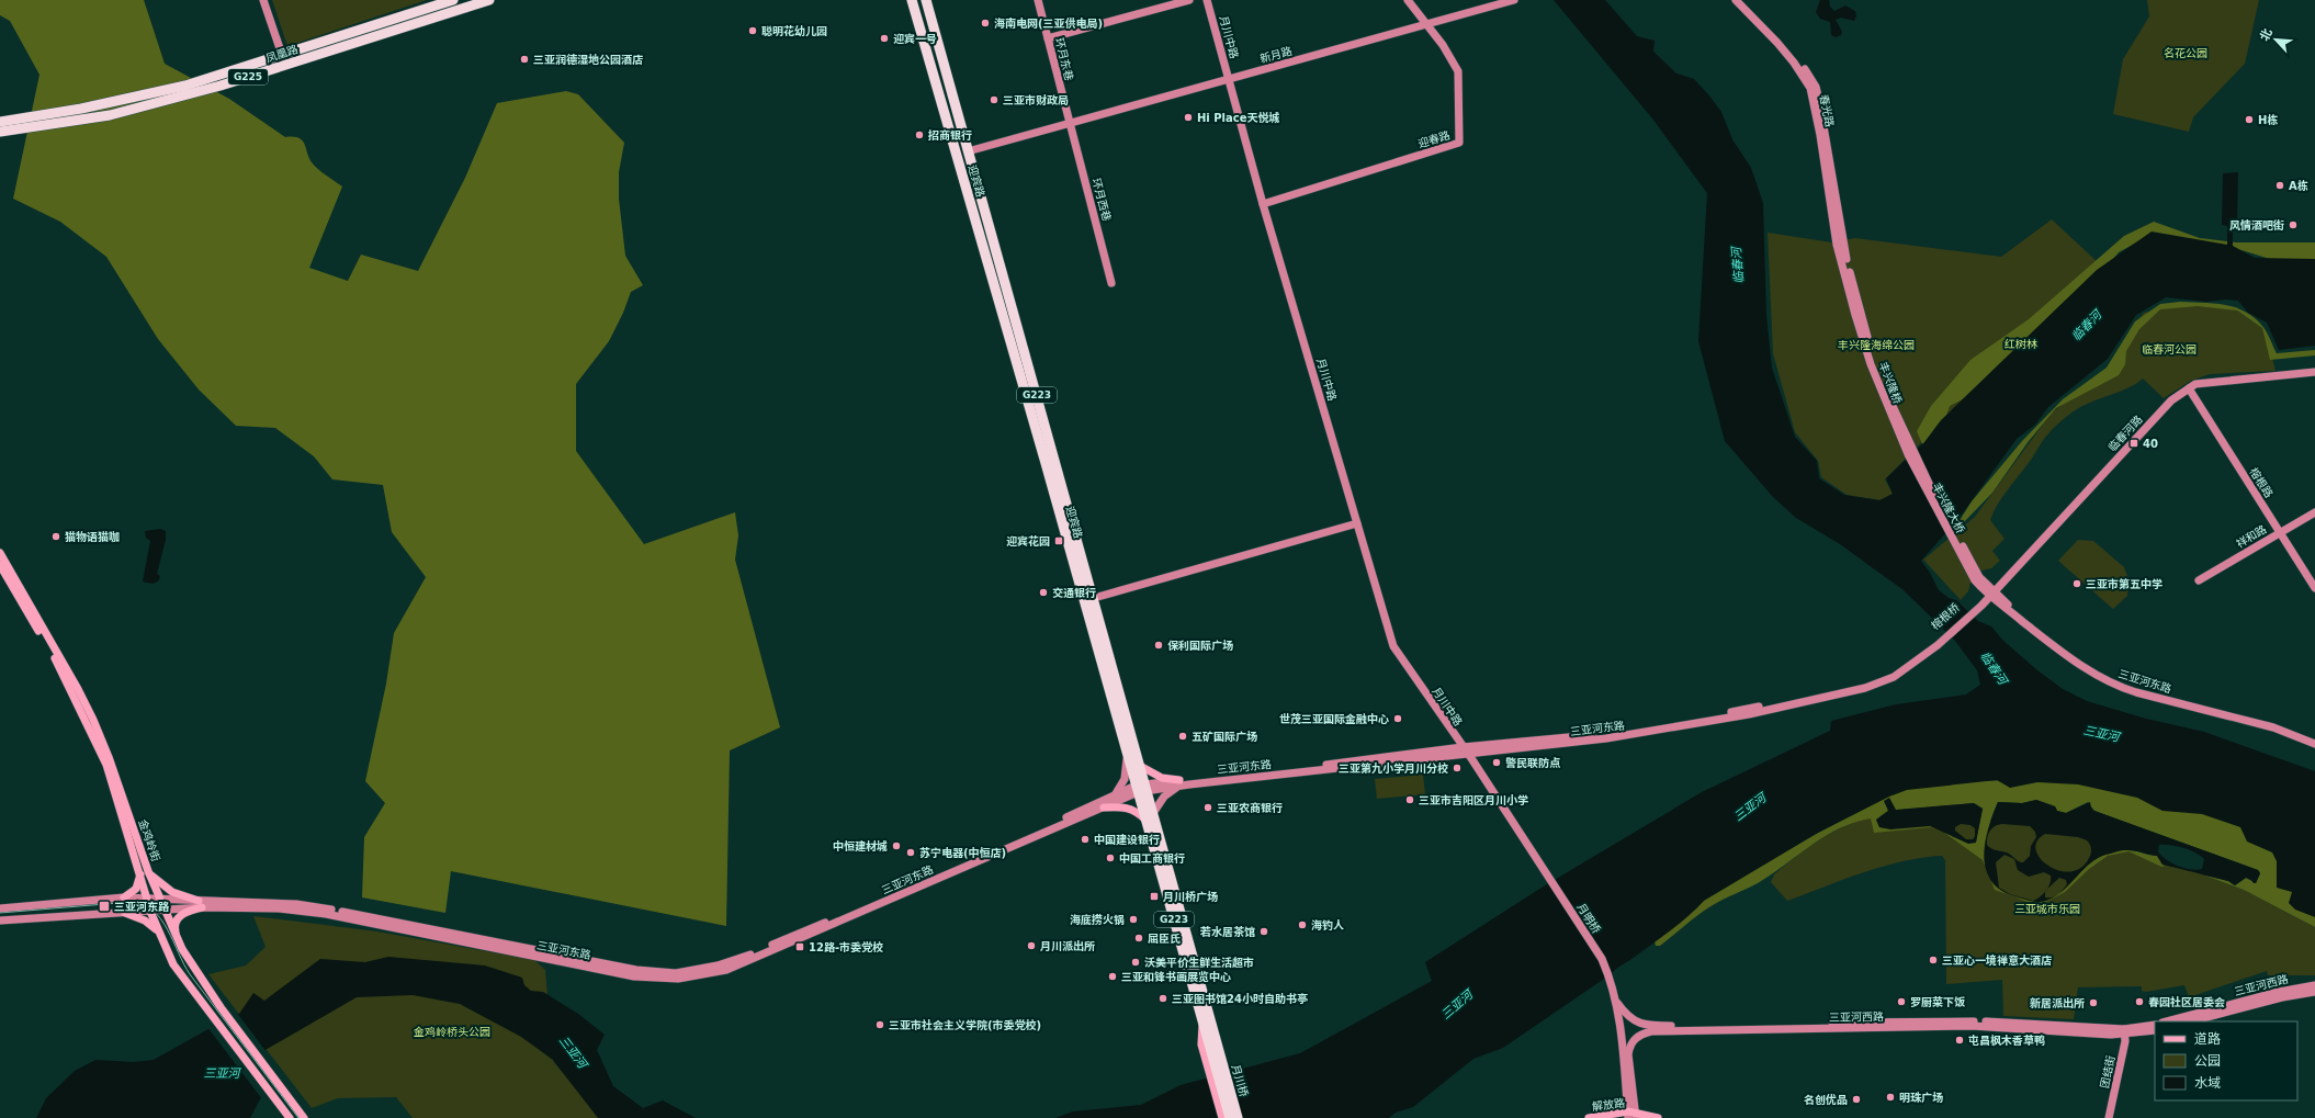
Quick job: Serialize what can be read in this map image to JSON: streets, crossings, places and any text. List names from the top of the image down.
{
  "streets": {
    "highway": [
      "凤凰路",
      "G225",
      "迎宾路",
      "G223",
      "月川桥"
    ],
    "main road": [
      "月川中路",
      "新月路",
      "环月东巷",
      "春光路",
      "迎春路",
      "环月西巷",
      "丰兴隆桥",
      "临春河路",
      "榕根路",
      "丰兴隆大桥",
      "祥和路",
      "榕根桥",
      "三亚河东路",
      "金鸡岭街",
      "月明桥",
      "三亚河西路",
      "团结街",
      "解放路"
    ]
  },
  "crossings": [
    ["月川中路", "新月路"],
    ["月川中路", "迎春路"],
    ["月川中路", "三亚河东路"],
    ["月川中路", "月明桥"],
    ["新月路", "环月东巷"],
    ["新月路", "迎春路"],
    ["新月路", "迎宾路"],
    ["新月路", "环月西巷"],
    ["环月东巷", "环月西巷"],
    ["春光路", "丰兴隆桥"],
    ["迎宾路", "三亚河东路"],
    ["迎宾路", "月川桥"],
    ["丰兴隆桥", "丰兴隆大桥"],
    ["临春河路", "榕根路"],
    ["临春河路", "丰兴隆大桥"],
    ["临春河路", "榕根桥"],
    ["临春河路", "三亚河东路"],
    ["榕根路", "祥和路"],
    ["丰兴隆大桥", "榕根桥"],
    ["丰兴隆大桥", "三亚河东路"],
    ["榕根桥", "三亚河东路"],
    ["三亚河东路", "金鸡岭街"],
    ["三亚河东路", "月明桥"],
    ["月明桥", "三亚河西路"],
    ["三亚河西路", "团结街"],
    ["三亚河西路", "解放路"]
  ],
  "water": ["临春河", "三亚河"],
  "parks": [
    "名花公园",
    "红树林",
    "丰兴隆海绵公园",
    "临春河公园",
    "三亚城市乐园",
    "金鸡岭桥头公园"
  ],
  "places": {
    "other": [
      "海南电网(三亚供电局)",
      "聪明花幼儿园",
      "迎宾一号",
      "三亚润德湿地公园酒店",
      "三亚市财政局",
      "Hi Place天悦城",
      "H栋",
      "招商银行",
      "A栋",
      "风情酒吧街",
      "猫物语猫咖",
      "三亚市第五中学",
      "交通银行",
      "保利国际广场",
      "世茂三亚国际金融中心",
      "五矿国际广场",
      "警民联防点",
      "三亚第九小学月川分校",
      "三亚市吉阳区月川小学",
      "三亚农商银行",
      "中国建设银行",
      "中恒建材城",
      "苏宁电器(中恒店)",
      "中国工商银行",
      "海底捞火锅",
      "海钓人",
      "若水居茶馆",
      "屈臣氏",
      "月川派出所",
      "三亚心一境禅意大酒店",
      "沃美平价生鲜生活超市",
      "三亚和锋书画展览中心",
      "三亚图书馆24小时自助书亭",
      "罗厨菜下饭",
      "春园社区居委会",
      "新居派出所",
      "三亚市社会主义学院(市委党校)",
      "屯昌枫木香草鸭",
      "明珠广场",
      "名创优品"
    ],
    "transit": [
      "40",
      "迎宾花园",
      "月川桥广场",
      "三亚河东路",
      "12路-市委党校"
    ]
  },
  "legend": ["道路", "公园", "水域"],
  "north": "top left"
}
